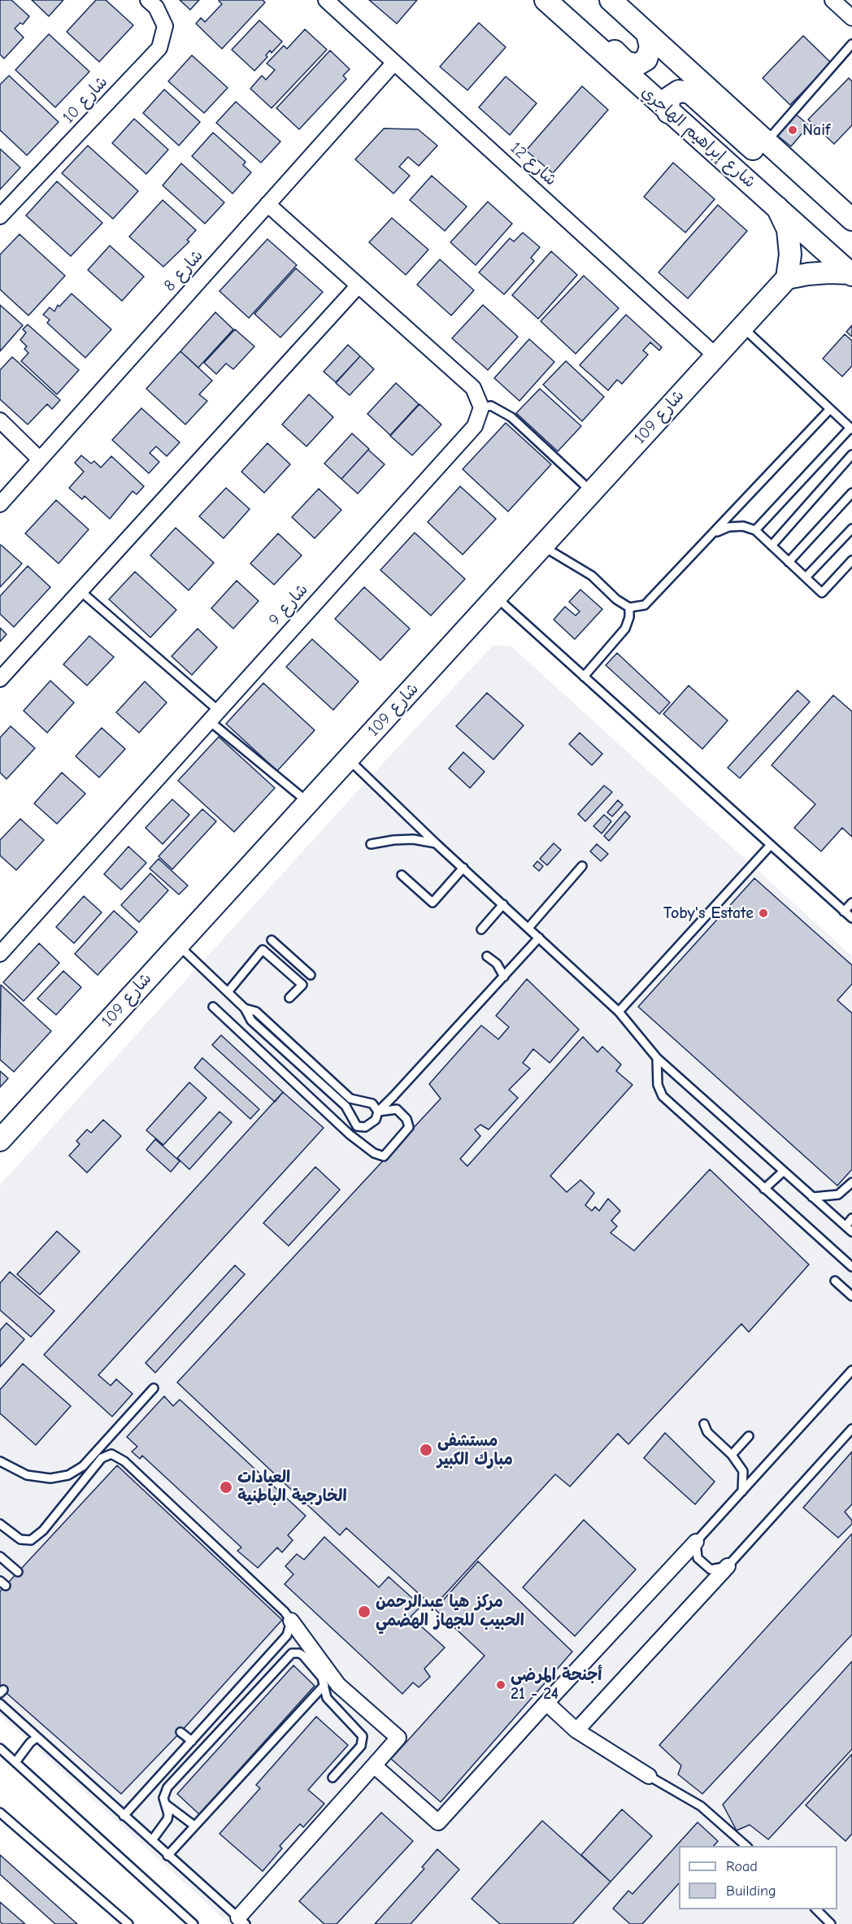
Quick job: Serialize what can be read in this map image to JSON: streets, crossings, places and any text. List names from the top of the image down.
{
  "streets": {
    "street": [
      "شارع 10",
      "شارع إبراهيم الهاجري",
      "شارع 12",
      "شارع 8",
      "شارع 109",
      "شارع 9"
    ]
  },
  "crossings": [
    ["شارع 12", "شارع 8"],
    ["شارع 12", "شارع 109"]
  ],
  "places": [
    "Naif",
    "Toby's Estate",
    "مستشفى مبارك الكبير",
    "العيادات الخارجية الباطنية",
    "مركز هيا عبدالرحمن الحبيب للجهاز الهضمي",
    "أجنحة المرضى 21 - 24"
  ],
  "legend": ["Road", "Building"]
}
